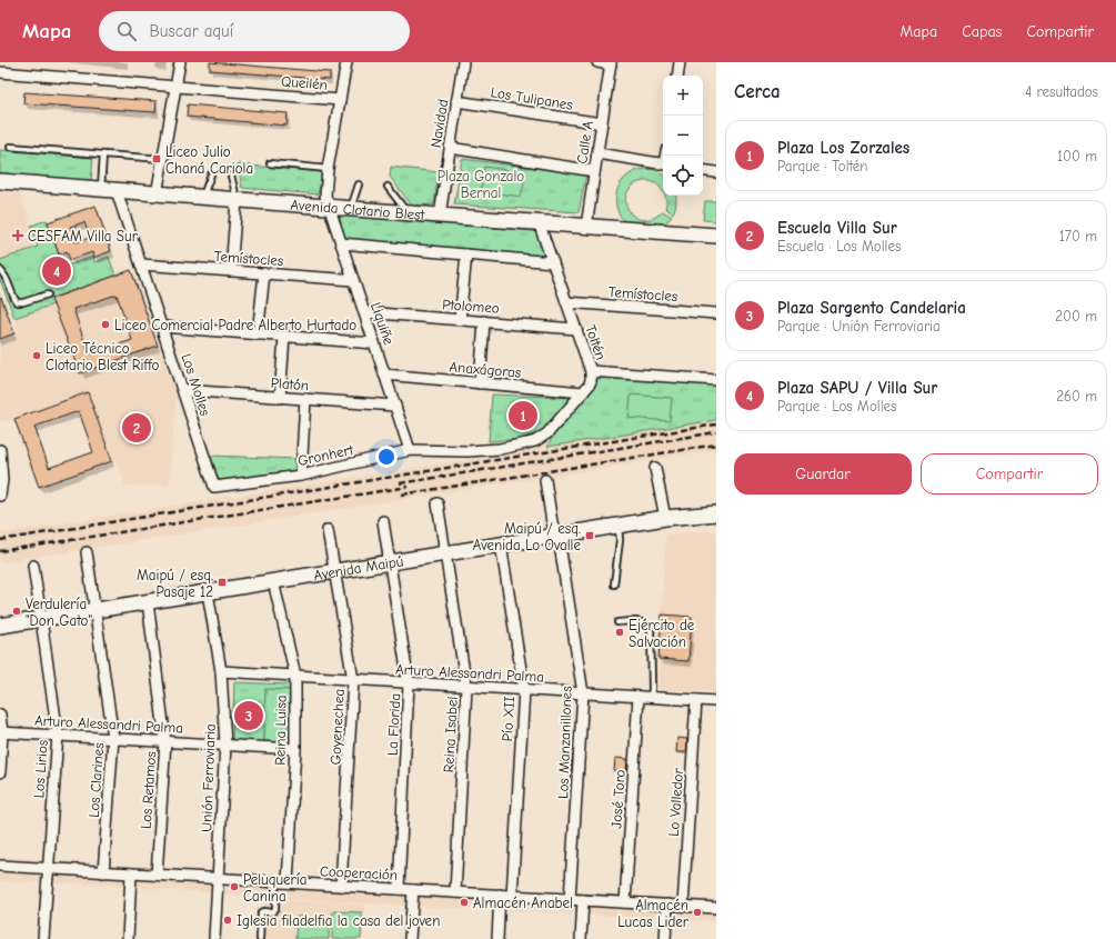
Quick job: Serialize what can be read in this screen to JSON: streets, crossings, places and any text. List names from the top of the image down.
{
  "streets": {
    "main road": ["Avenida Clotario Blest", "Avenida Maipú"],
    "street": [
      "Queilén",
      "Los Tulipanes",
      "Navidad",
      "Calle A",
      "Temístocles",
      "Ptolomeo",
      "Liquiñe",
      "Toltén",
      "Anaxágoras",
      "Platón",
      "Los Molles",
      "Gronhert",
      "Arturo Alessandri Palma",
      "Pío XII",
      "La Florida",
      "Goyenechea",
      "Reina Luisa",
      "Reina Isabel",
      "Los Manzanillones",
      "Los Lirios",
      "Unión Ferroviaria",
      "Los Clarines",
      "Los Retamos",
      "José Toro",
      "Lo Valledor",
      "Cooperación"
    ]
  },
  "crossings": [
    ["Queilén", "Liquiñe"],
    ["Los Tulipanes", "Navidad"],
    ["Los Tulipanes", "Calle A"],
    ["Navidad", "Avenida Clotario Blest"],
    ["Calle A", "Avenida Clotario Blest"],
    ["Avenida Clotario Blest", "Liquiñe"],
    ["Avenida Clotario Blest", "Toltén"],
    ["Avenida Clotario Blest", "Los Molles"],
    ["Temístocles", "Liquiñe"],
    ["Temístocles", "Toltén"],
    ["Temístocles", "Los Molles"],
    ["Ptolomeo", "Liquiñe"],
    ["Ptolomeo", "Toltén"],
    ["Liquiñe", "Anaxágoras"],
    ["Liquiñe", "Platón"],
    ["Liquiñe", "Gronhert"],
    ["Toltén", "Anaxágoras"],
    ["Toltén", "Gronhert"],
    ["Platón", "Los Molles"],
    ["Los Molles", "Gronhert"],
    ["Avenida Maipú", "Pío XII"],
    ["Avenida Maipú", "La Florida"],
    ["Avenida Maipú", "Goyenechea"],
    ["Avenida Maipú", "Reina Luisa"],
    ["Avenida Maipú", "Reina Isabel"],
    ["Avenida Maipú", "Los Manzanillones"],
    ["Avenida Maipú", "Los Lirios"],
    ["Avenida Maipú", "Unión Ferroviaria"],
    ["Avenida Maipú", "Los Clarines"],
    ["Avenida Maipú", "Los Retamos"],
    ["Arturo Alessandri Palma", "Pío XII"],
    ["Arturo Alessandri Palma", "La Florida"],
    ["Arturo Alessandri Palma", "Goyenechea"],
    ["Arturo Alessandri Palma", "Reina Luisa"],
    ["Arturo Alessandri Palma", "Reina Isabel"],
    ["Arturo Alessandri Palma", "Los Manzanillones"],
    ["Arturo Alessandri Palma", "Los Lirios"],
    ["Arturo Alessandri Palma", "Unión Ferroviaria"],
    ["Arturo Alessandri Palma", "Los Clarines"],
    ["Arturo Alessandri Palma", "Los Retamos"],
    ["Arturo Alessandri Palma", "José Toro"],
    ["Arturo Alessandri Palma", "Lo Valledor"],
    ["Pío XII", "Cooperación"],
    ["La Florida", "Cooperación"],
    ["Goyenechea", "Cooperación"],
    ["Reina Luisa", "Cooperación"],
    ["Reina Isabel", "Cooperación"],
    ["Los Manzanillones", "Cooperación"],
    ["Los Lirios", "Cooperación"],
    ["Unión Ferroviaria", "Cooperación"],
    ["Los Clarines", "Cooperación"],
    ["Los Retamos", "Cooperación"],
    ["José Toro", "Cooperación"],
    ["Lo Valledor", "Cooperación"]
  ],
  "parks": ["Plaza Gonzalo Bernal"],
  "places": {
    "transit": ["Liceo Julio Chaná Cariola", "Maipú / esq. Avenida Lo Ovalle", "Maipú / esq. Pasaje 12"],
    "health": ["CESFAM Villa Sur"],
    "other": [
      "Liceo Comercial Padre Alberto Hurtado",
      "Liceo Técnico Clotario Blest Riffo",
      "Verdulería \"Don Gato\"",
      "Ejército de Salvación",
      "Peluquería Canina",
      "Almacén Anabel",
      "Almacén Lucas Lider",
      "Iglesia filadelfia la casa del joven"
    ]
  },
  "page": {
    "header": "Mapa",
    "search": "Buscar aquí",
    "nav": ["Mapa", "Capas", "Compartir"],
    "heading": ["Cerca", "4 resultados"],
    "map_buttons": ["+", "−"],
    "list": [
      {
        "mark": "1",
        "name": "Plaza Los Zorzales",
        "note": "Parque · Toltén",
        "value": "100 m"
      },
      {
        "mark": "2",
        "name": "Escuela Villa Sur",
        "note": "Escuela · Los Molles",
        "value": "170 m"
      },
      {
        "mark": "3",
        "name": "Plaza Sargento Candelaria",
        "note": "Parque · Unión Ferroviaria",
        "value": "200 m"
      },
      {
        "mark": "4",
        "name": "Plaza SAPU / Villa Sur",
        "note": "Parque · Los Molles",
        "value": "260 m"
      }
    ],
    "pins": [
      "4",
      "1",
      "2",
      "3"
    ],
    "buttons": ["Guardar", "Compartir"]
  }
}
